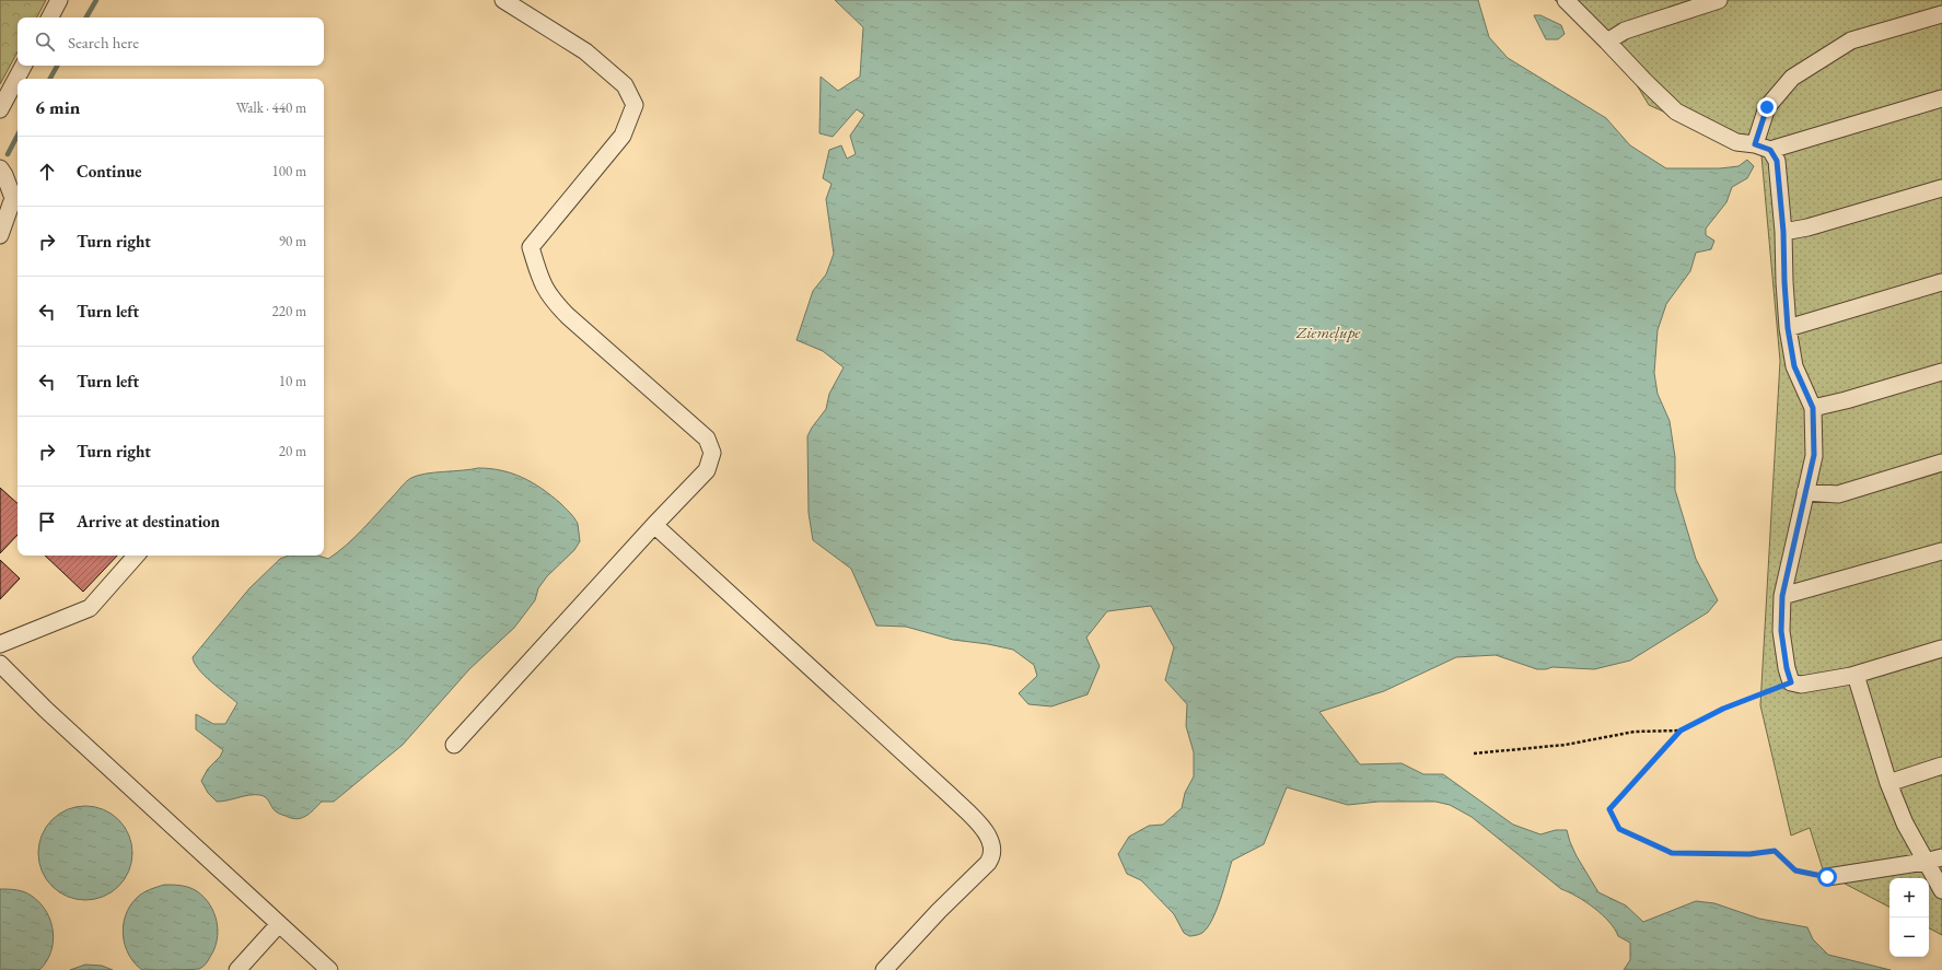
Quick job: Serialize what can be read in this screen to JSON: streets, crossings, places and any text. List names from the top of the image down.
{
  "water": ["Ziemeļupe"],
  "page": {
    "search": "Search here",
    "heading": ["6 min", "Walk · 440 m"],
    "list": [
      ["Continue", "100 m"],
      ["Turn right", "90 m"],
      ["Turn left", "220 m"],
      ["Turn left", "10 m"],
      ["Turn right", "20 m"],
      "Arrive at destination"
    ],
    "map_buttons": ["+", "−"]
  }
}
